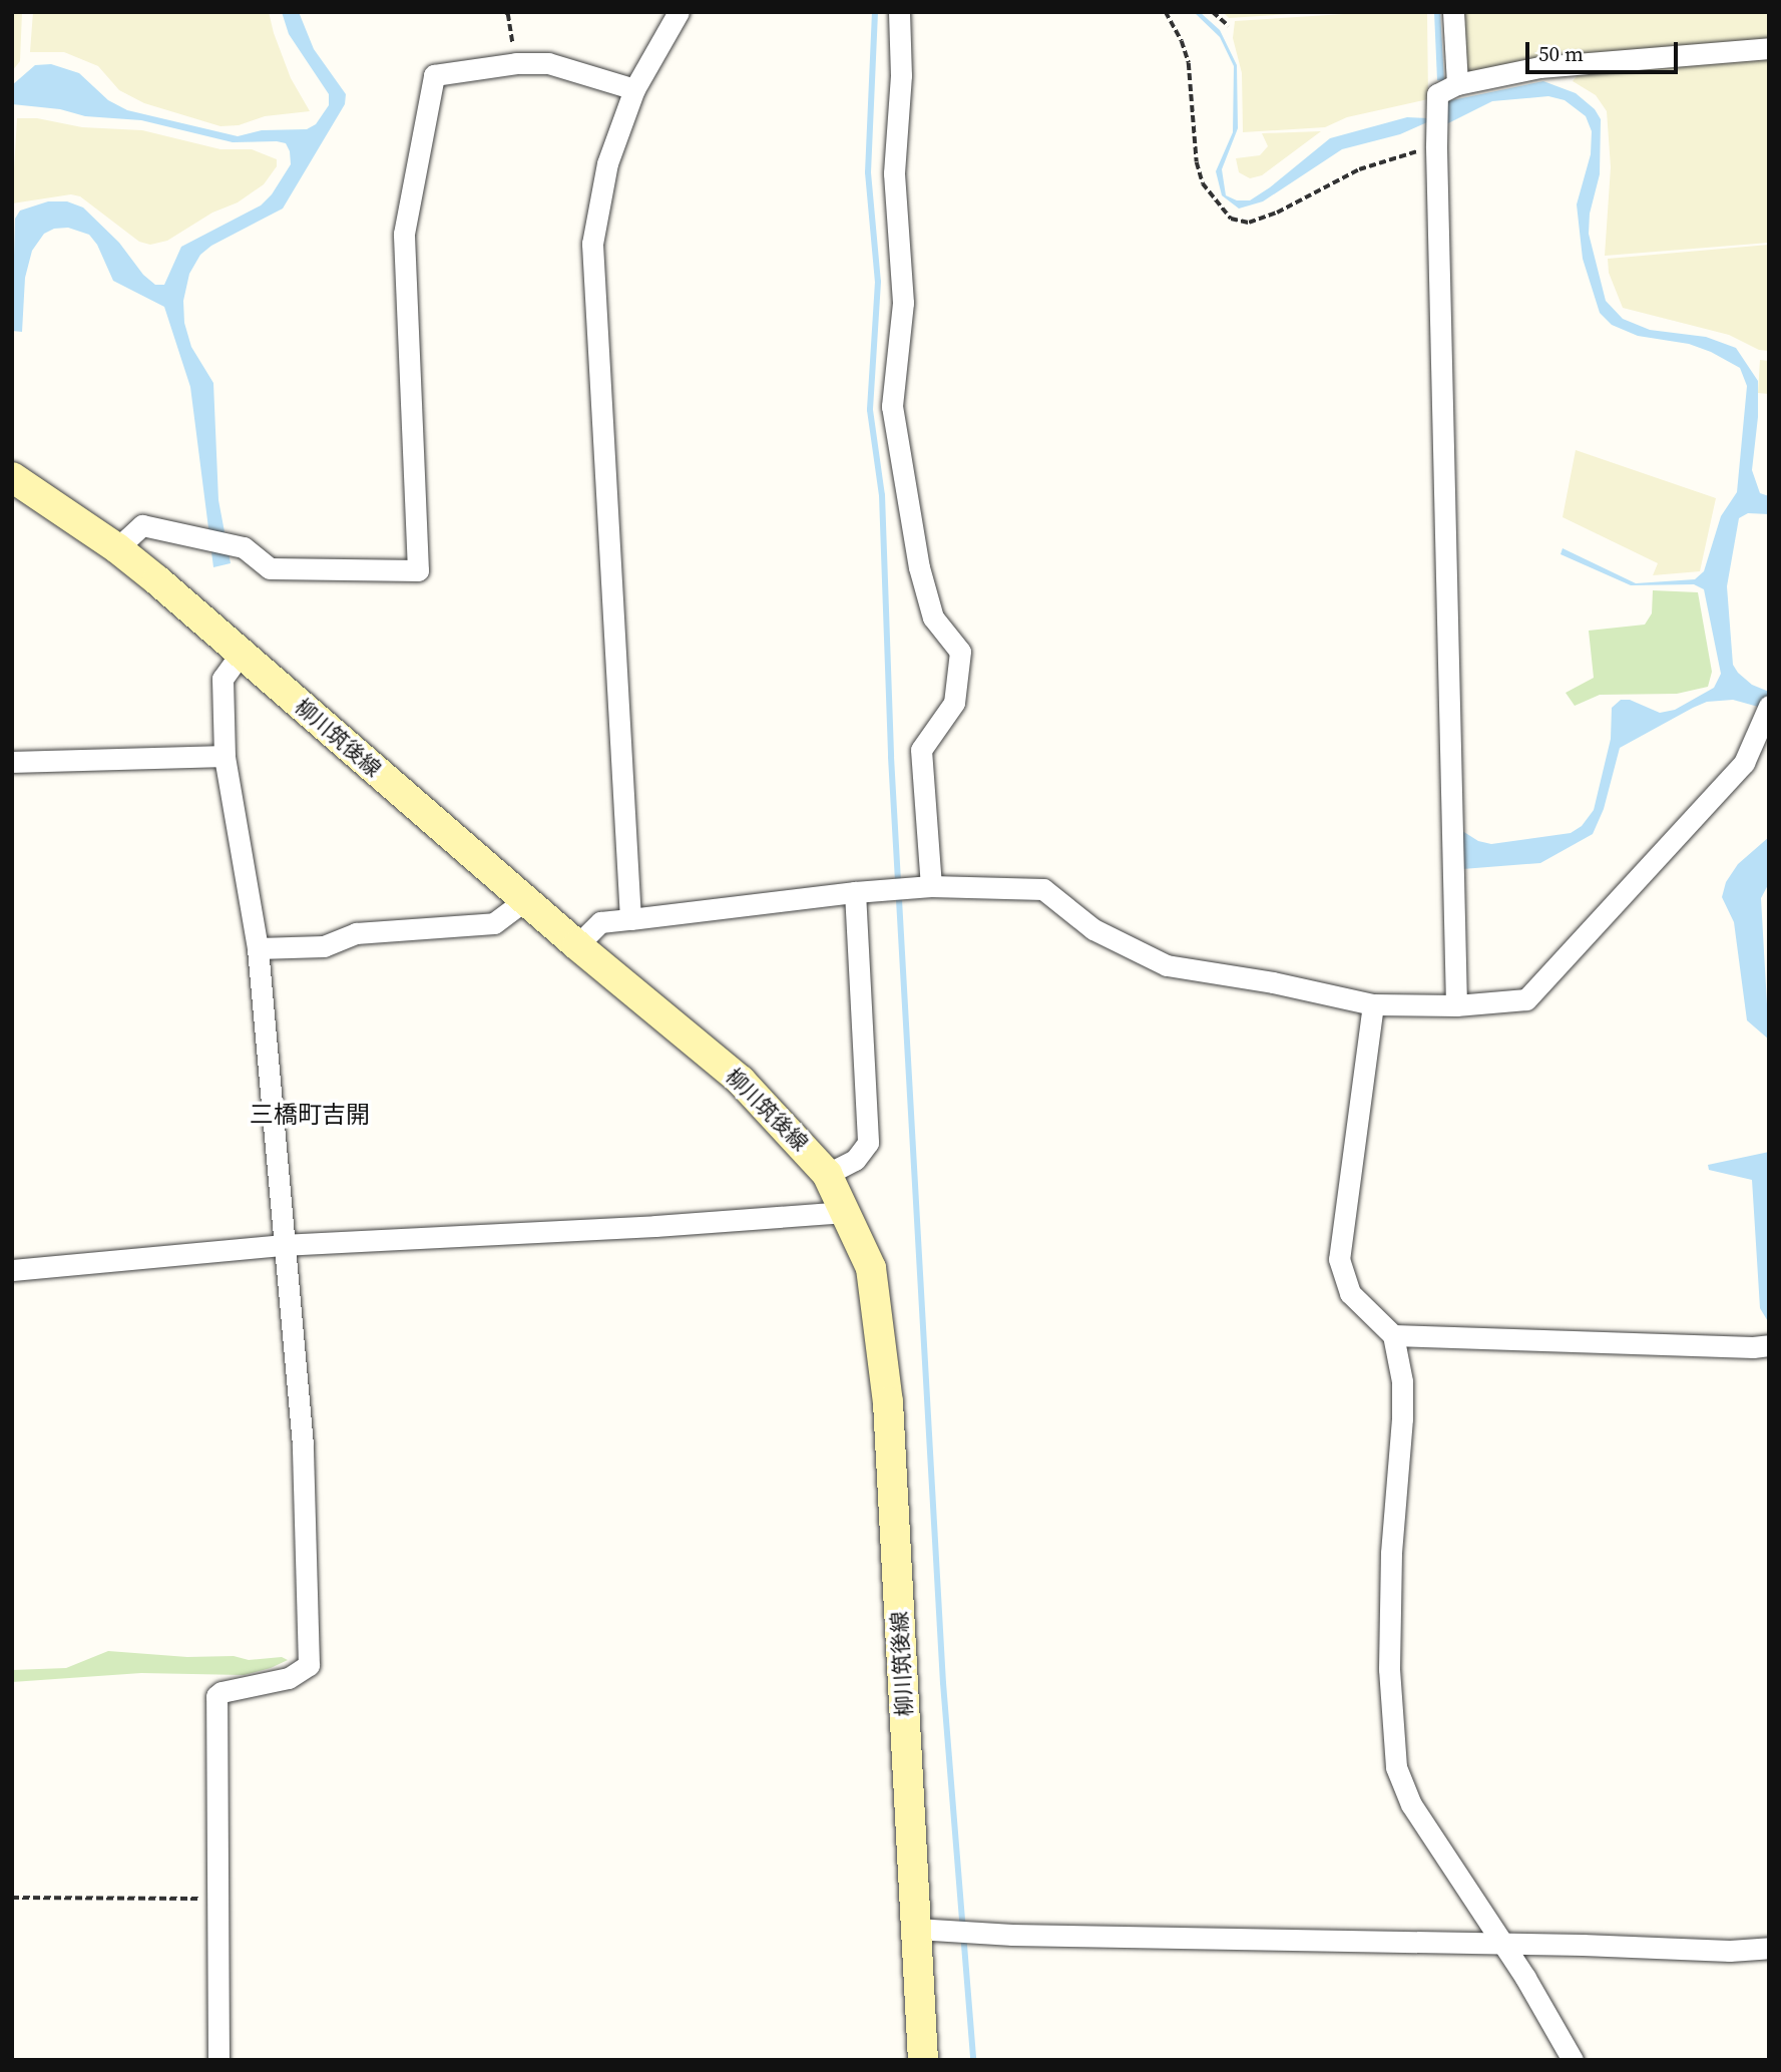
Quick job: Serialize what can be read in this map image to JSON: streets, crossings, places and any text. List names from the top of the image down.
{
  "streets": {
    "main road": ["柳川筑後線"]
  },
  "districts": ["三橋町吉開"],
  "scale_bar": "50 m"
}
